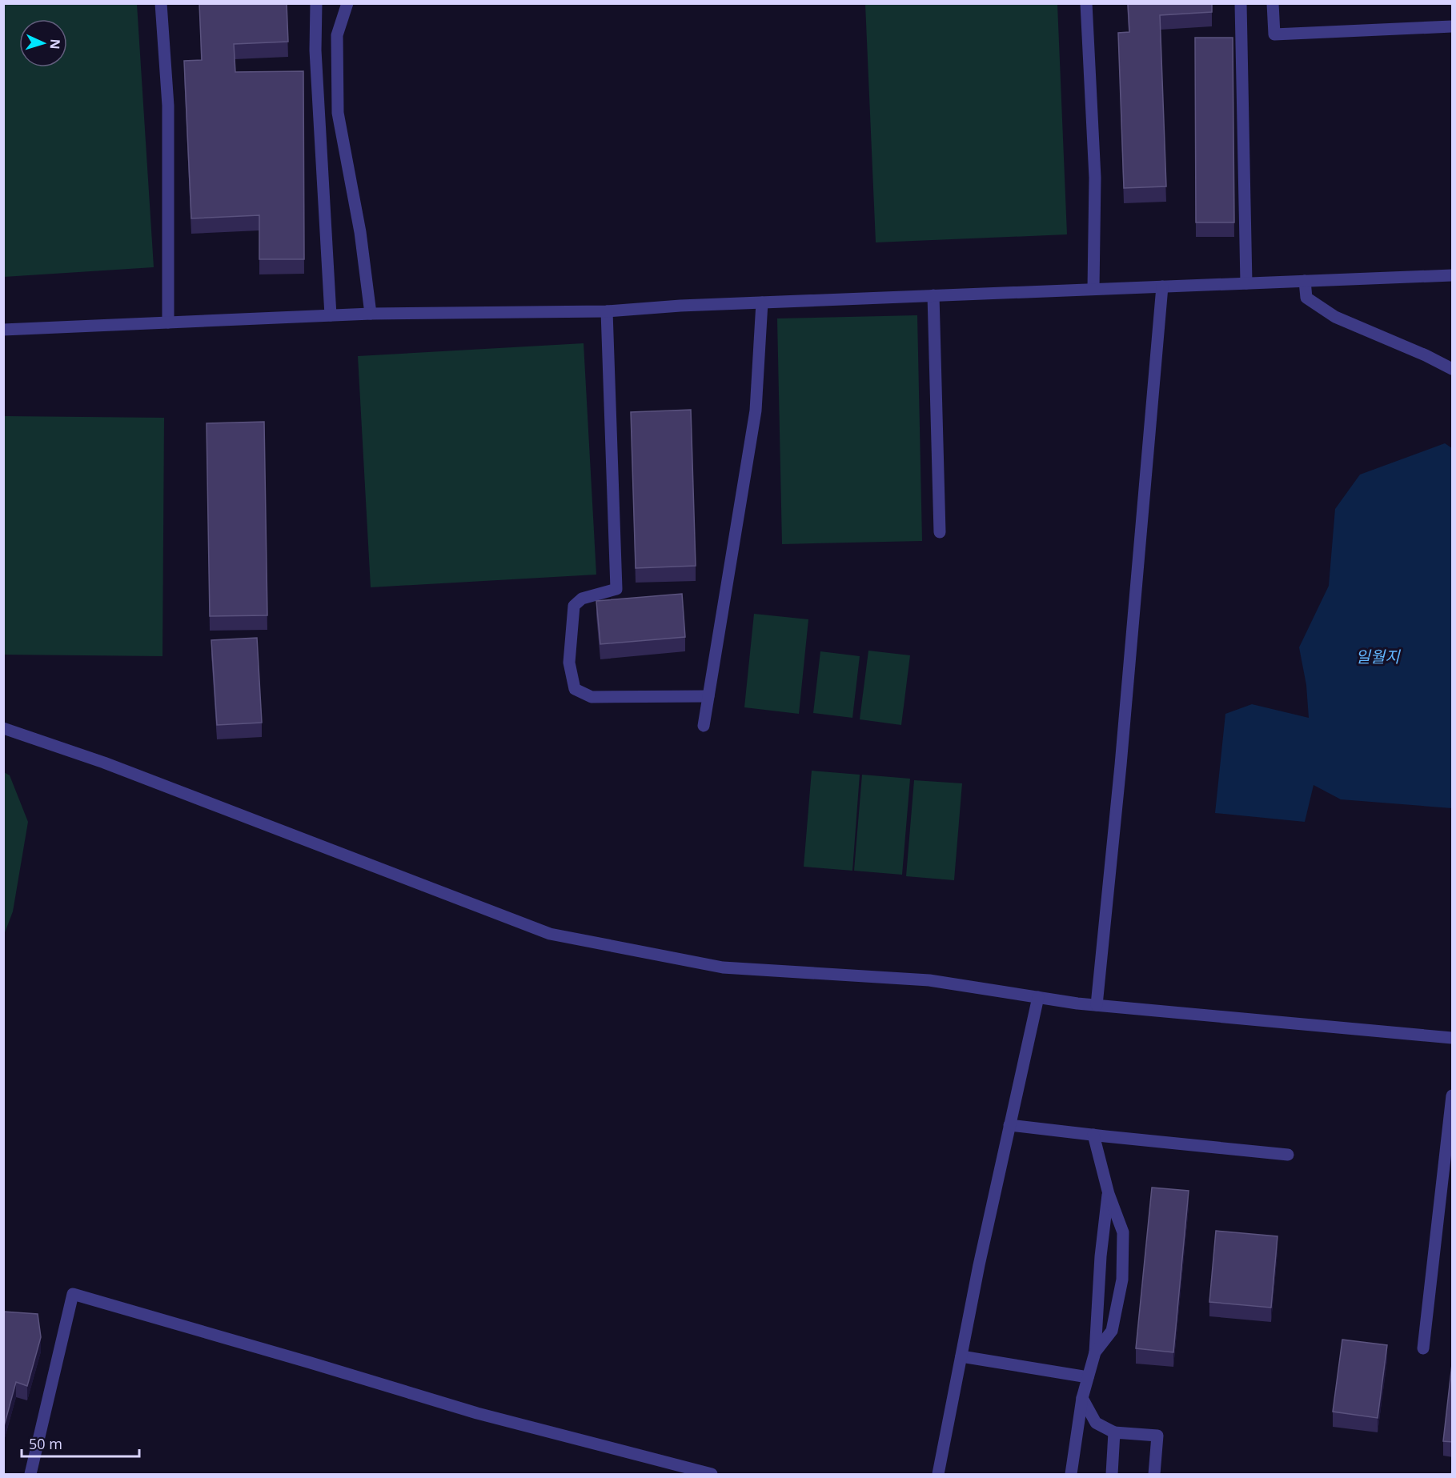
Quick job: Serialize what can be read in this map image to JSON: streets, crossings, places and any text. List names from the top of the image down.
{
  "water": ["일월지"],
  "scale_bar": "50 m",
  "north": "right"
}
